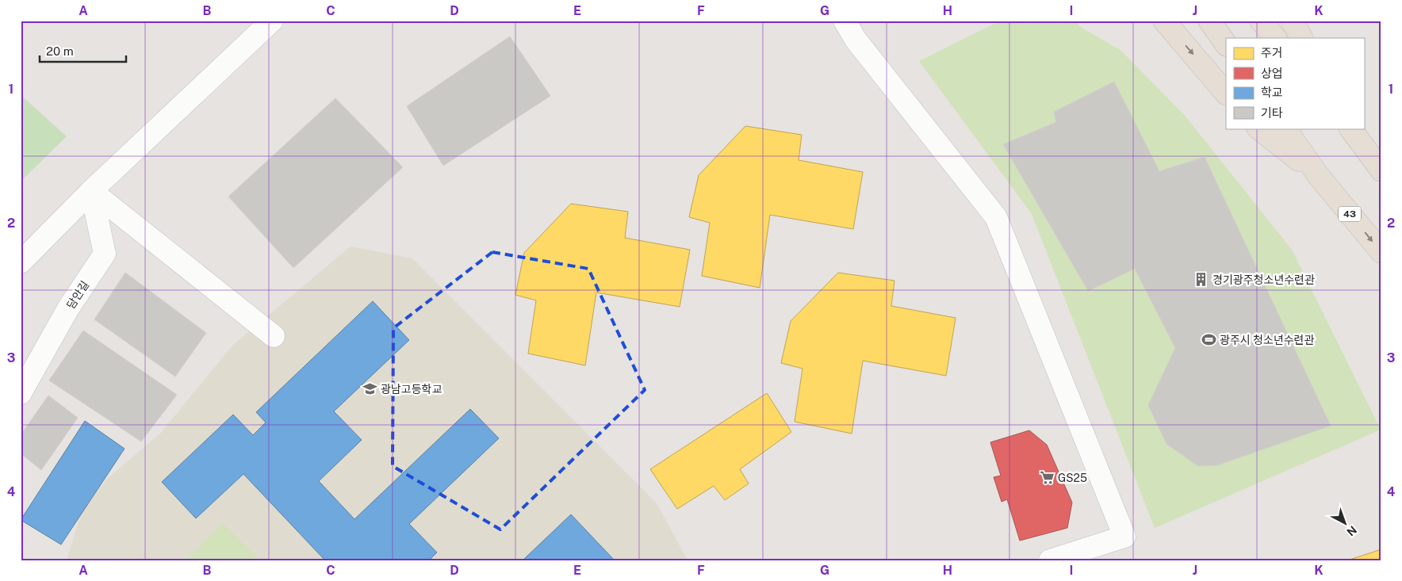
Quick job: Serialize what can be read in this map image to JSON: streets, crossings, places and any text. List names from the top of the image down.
{
  "streets": {
    "highway": ["43"],
    "street": ["담안길"]
  },
  "places": {
    "building": ["경기광주청소년수련관"],
    "sports": ["광주시 청소년수련관"],
    "school or university": ["광남고등학교"],
    "supermarket": ["GS25"]
  },
  "legend": [
    "주거",
    "상업",
    "학교",
    "기타"
  ],
  "scale_bar": "20 m",
  "north": "bottom right",
  "grid": {
    "columns": [
      "A",
      "B",
      "C",
      "D",
      "E",
      "F",
      "G",
      "H",
      "I",
      "J",
      "K"
    ],
    "rows": [
      "1",
      "2",
      "3",
      "4"
    ]
  }
}
